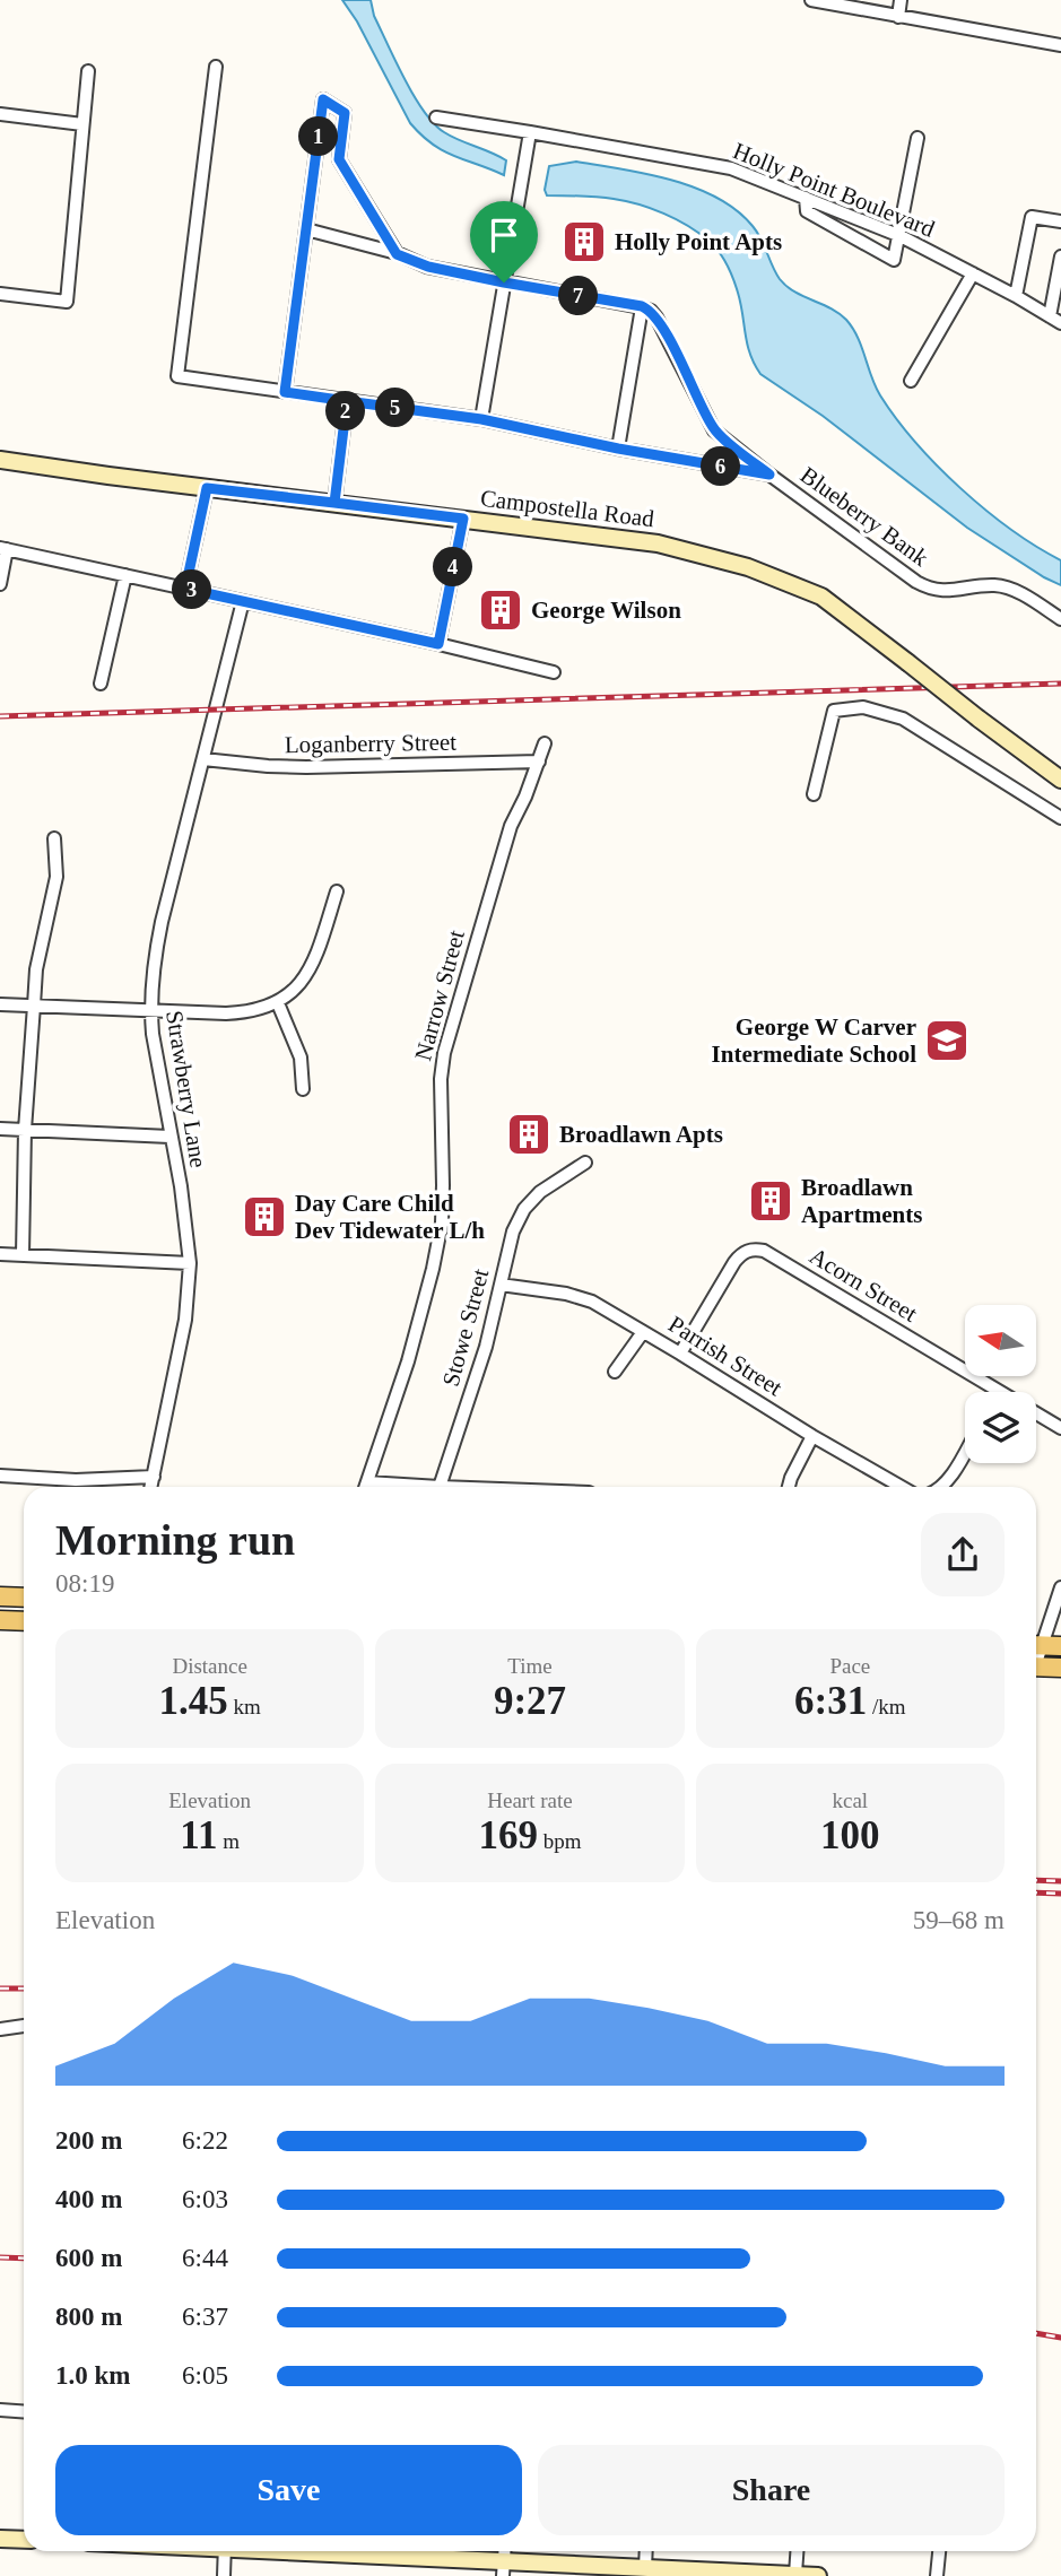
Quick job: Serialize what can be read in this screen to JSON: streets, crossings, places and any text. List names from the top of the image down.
{
  "streets": {
    "main road": ["Campostella Road"],
    "street": [
      "Holly Point Boulevard",
      "Blueberry Bank",
      "Loganberry Street",
      "Narrow Street",
      "Strawberry Lane",
      "Acorn Street",
      "Stowe Street",
      "Parrish Street"
    ]
  },
  "crossings": [
    ["Loganberry Street", "Narrow Street"],
    ["Loganberry Street", "Strawberry Lane"],
    ["Acorn Street", "Parrish Street"],
    ["Stowe Street", "Parrish Street"]
  ],
  "places": {
    "building": [
      "Holly Point Apts",
      "George Wilson",
      "Broadlawn Apts",
      "Broadlawn Apartments",
      "Day Care Child Dev Tidewater L/h"
    ],
    "school or university": ["George W Carver Intermediate School"]
  },
  "north": "left",
  "page": {
    "pins": [
      "1",
      "7",
      "5",
      "2",
      "6",
      "4",
      "3"
    ],
    "heading": ["Morning run", "08:19"],
    "stats": [
      ["Distance", "1.45 km"],
      ["Time", "9:27"],
      ["Pace", "6:31 /km"],
      ["Elevation", "11 m"],
      ["Heart rate", "169 bpm"],
      ["kcal", "100"]
    ],
    "chart": ["Elevation", "59–68 m"],
    "list": [
      {
        "name": "200 m",
        "note": "6:22"
      },
      {
        "name": "400 m",
        "note": "6:03"
      },
      {
        "name": "600 m",
        "note": "6:44"
      },
      {
        "name": "800 m",
        "note": "6:37"
      },
      {
        "name": "1.0 km",
        "note": "6:05"
      }
    ],
    "buttons": ["Save", "Share"]
  }
}
